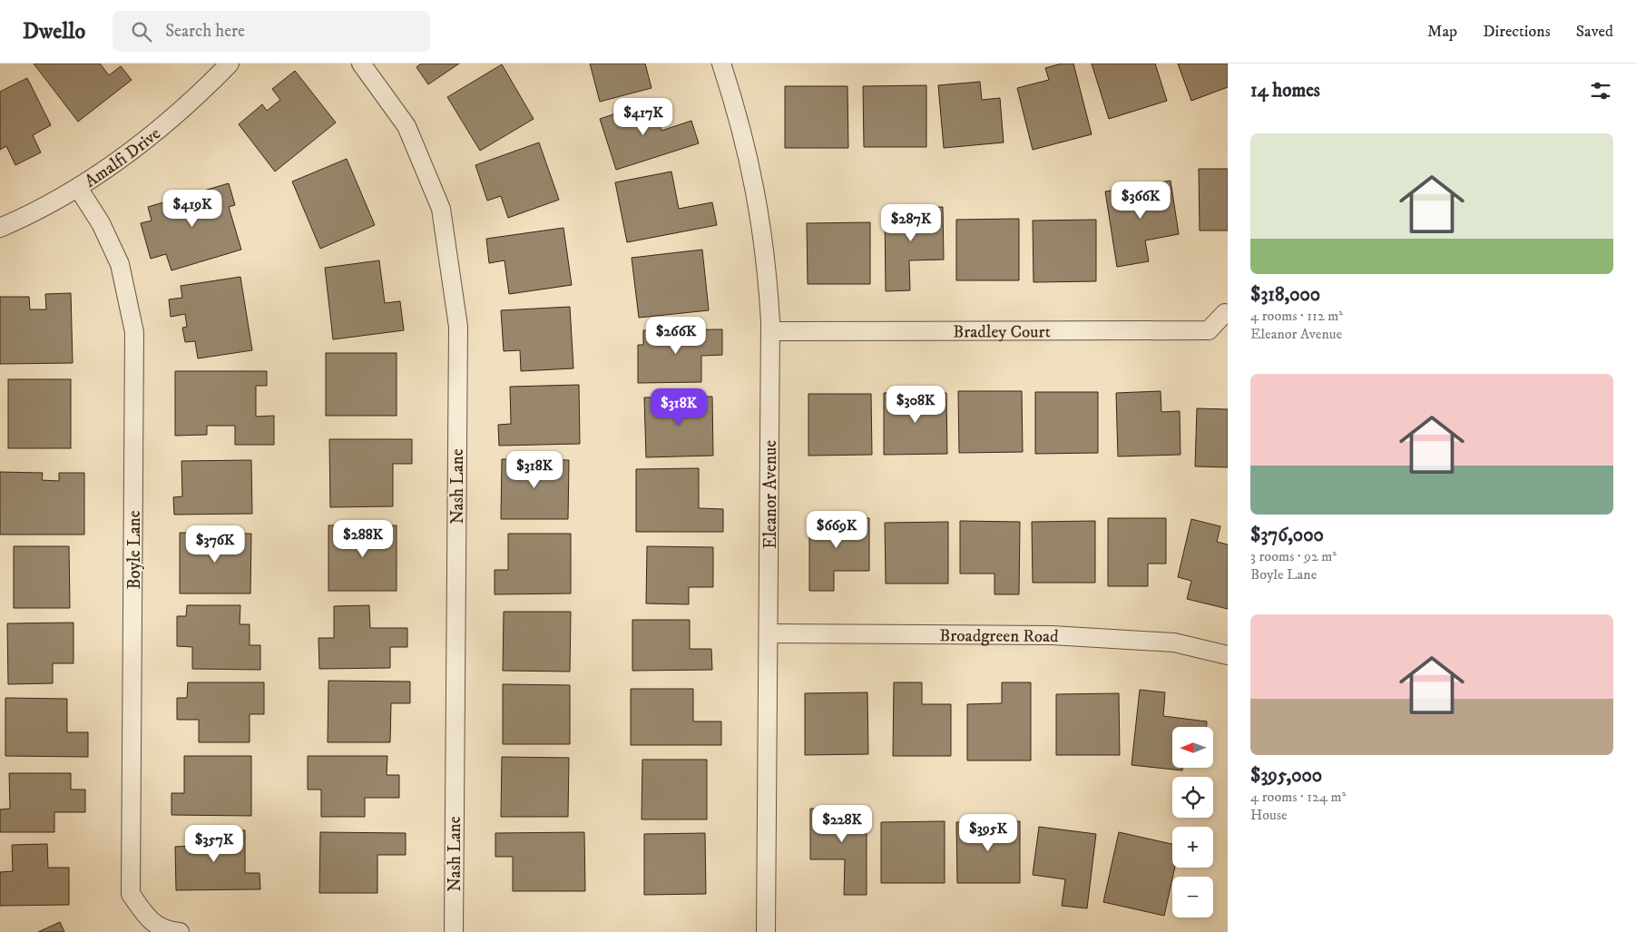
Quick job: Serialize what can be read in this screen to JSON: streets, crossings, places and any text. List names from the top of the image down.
{
  "streets": {
    "street": [
      "Amalfi Drive",
      "Bradley Court",
      "Nash Lane",
      "Eleanor Avenue",
      "Boyle Lane",
      "Broadgreen Road"
    ]
  },
  "crossings": [
    ["Amalfi Drive", "Boyle Lane"],
    ["Bradley Court", "Eleanor Avenue"],
    ["Eleanor Avenue", "Broadgreen Road"]
  ],
  "north": "left",
  "page": {
    "header": "Dwello",
    "search": "Search here",
    "nav": ["Map", "Directions", "Saved"],
    "heading": "14 homes",
    "price": [
      "$417K",
      "$366K",
      "$419K",
      "$287K",
      "$266K",
      "$308K",
      "$318K",
      "$318K",
      "$669K",
      "$288K",
      "$376K",
      "$228K",
      "$395K",
      "$357K"
    ],
    "list": [
      {
        "name": "$318,000",
        "note": "4 rooms · 112 m² · Eleanor Avenue"
      },
      {
        "name": "$376,000",
        "note": "3 rooms · 92 m² · Boyle Lane"
      },
      {
        "name": "$395,000",
        "note": "4 rooms · 124 m² · House"
      }
    ],
    "map_buttons": ["+", "−"]
  }
}
